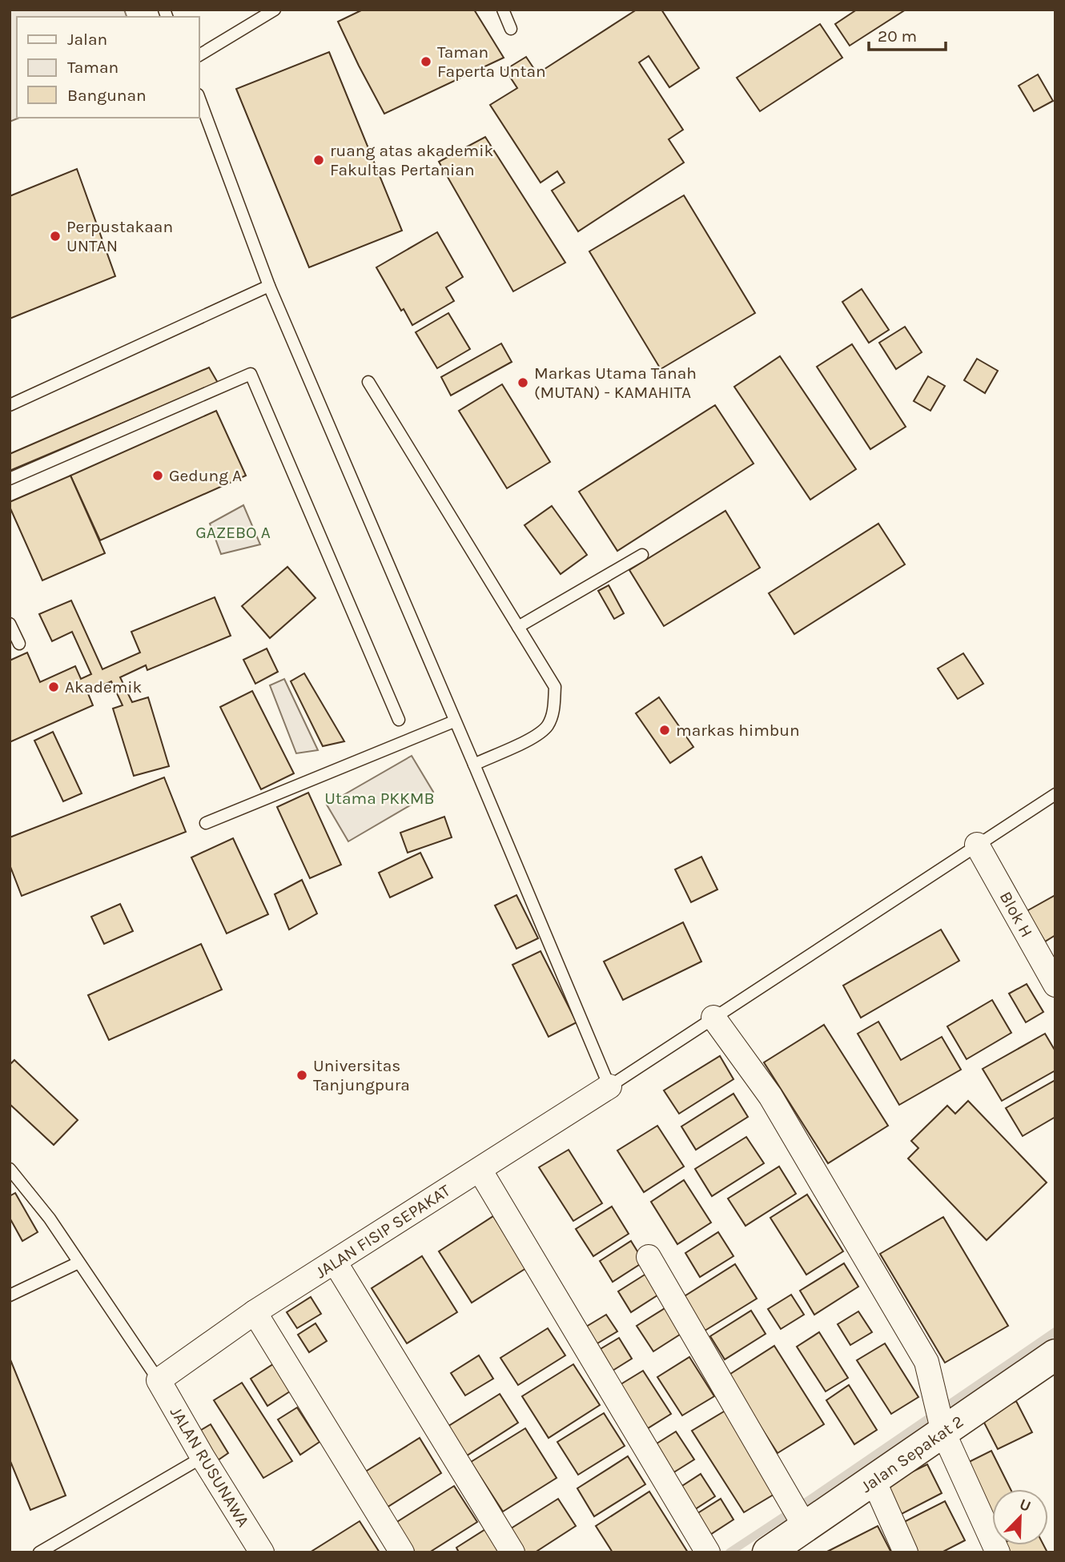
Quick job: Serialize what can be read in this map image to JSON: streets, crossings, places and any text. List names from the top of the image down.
{
  "streets": {
    "street": [
      "Blok H",
      "JALAN FISIP SEPAKAT",
      "Jalan Sepakat 2",
      "JALAN RUSUNAWA"
    ]
  },
  "crossings": [
    ["JALAN FISIP SEPAKAT", "JALAN RUSUNAWA"]
  ],
  "parks": ["GAZEBO A", "Utama PKKMB"],
  "places": [
    "Taman Faperta Untan",
    "ruang atas akademik Fakultas Pertanian",
    "Perpustakaan UNTAN",
    "Markas Utama Tanah (MUTAN) - KAMAHITA",
    "Gedung A",
    "Akademik",
    "markas himbun",
    "Universitas Tanjungpura"
  ],
  "legend": ["Jalan", "Taman", "Bangunan"],
  "scale_bar": "20 m",
  "north": "top right"
}
